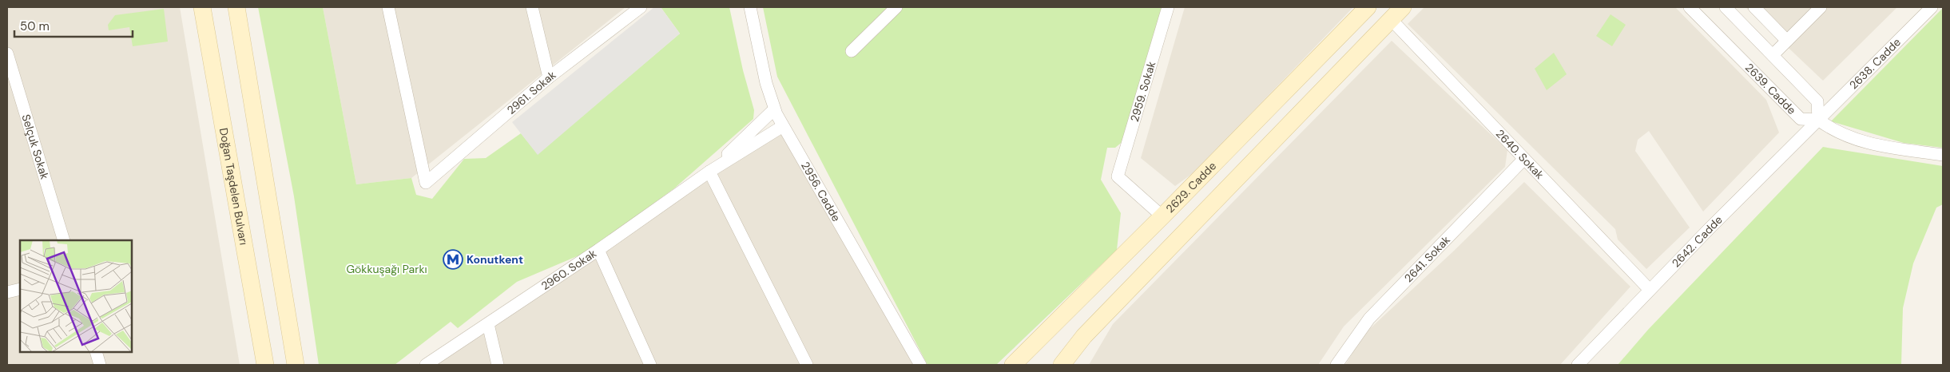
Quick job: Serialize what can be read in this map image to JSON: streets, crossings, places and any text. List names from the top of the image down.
{
  "streets": {
    "main road": ["Doğan Taşdelen Bulvarı", "2629. Cadde"],
    "street": [
      "2638. Cadde",
      "2639. Cadde",
      "2959. Sokak",
      "2961. Sokak",
      "Selçuk Sokak",
      "2640. Sokak",
      "2956. Cadde",
      "2642. Cadde",
      "2641. Sokak",
      "2960. Sokak"
    ]
  },
  "crossings": [
    ["2638. Cadde", "2639. Cadde"],
    ["2638. Cadde", "2642. Cadde"],
    ["2639. Cadde", "2642. Cadde"],
    ["2959. Sokak", "2629. Cadde"],
    ["2640. Sokak", "2642. Cadde"],
    ["2640. Sokak", "2641. Sokak"],
    ["2956. Cadde", "2960. Sokak"]
  ],
  "parks": ["Gökkuşağı Parkı"],
  "places": {
    "metro station": ["Konutkent"]
  },
  "scale_bar": "50 m"
}
